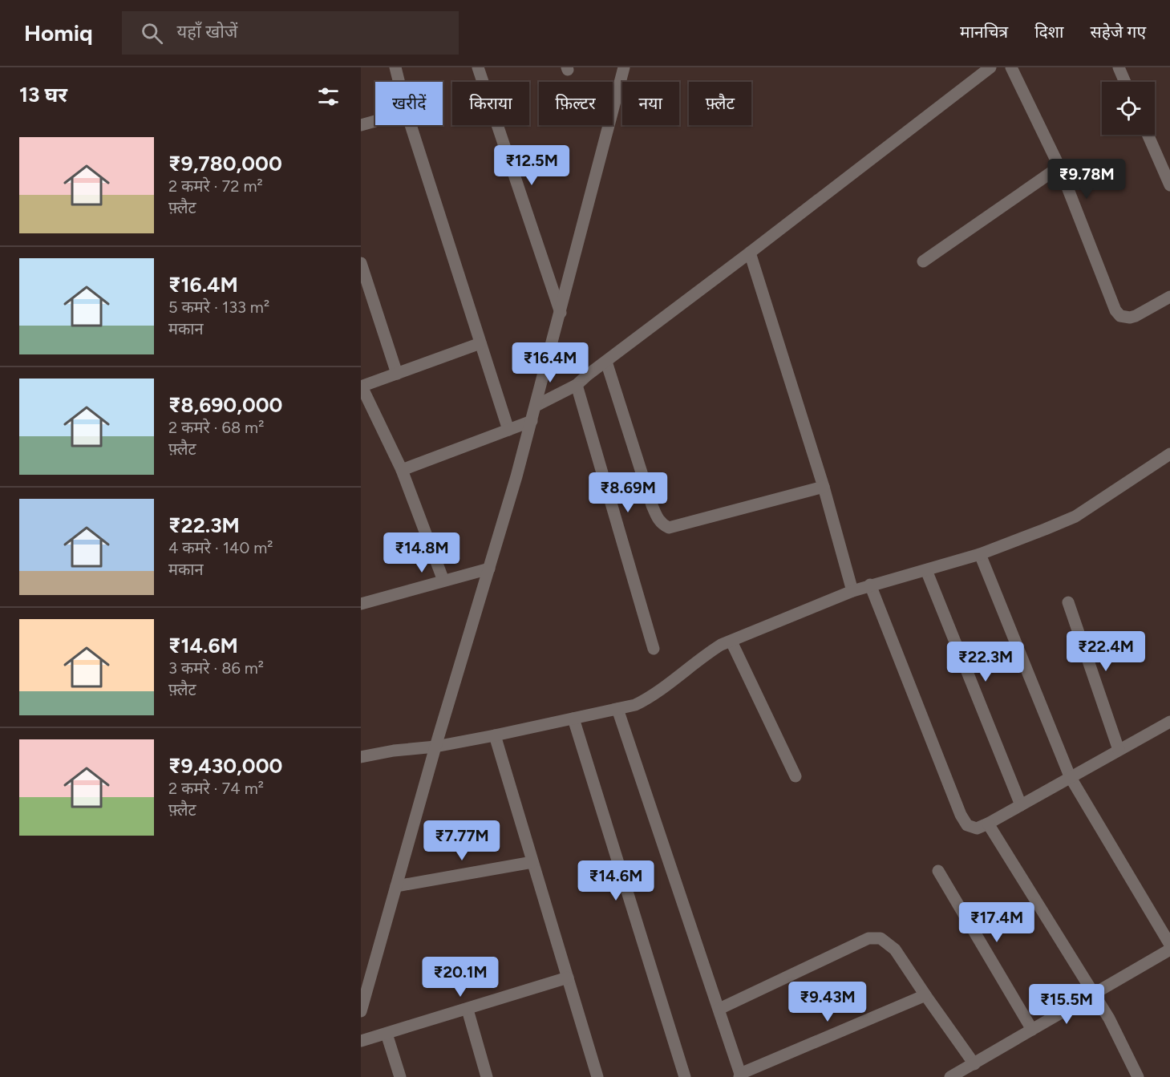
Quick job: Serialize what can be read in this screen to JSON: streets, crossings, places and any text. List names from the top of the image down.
{
  "page": {
    "header": "Homiq",
    "search": "यहाँ खोजें",
    "nav": ["मानचित्र", "दिशा", "सहेजे गए"],
    "heading": "13 घर",
    "chip": [
      "खरीदें",
      "किराया",
      "फ़िल्टर",
      "नया",
      "फ़्लैट"
    ],
    "list": [
      {
        "name": "₹9,780,000",
        "note": "2 कमरे · 72 m² · फ़्लैट"
      },
      {
        "name": "₹16.4M",
        "note": "5 कमरे · 133 m² · मकान"
      },
      {
        "name": "₹8,690,000",
        "note": "2 कमरे · 68 m² · फ़्लैट"
      },
      {
        "name": "₹22.3M",
        "note": "4 कमरे · 140 m² · मकान"
      },
      {
        "name": "₹14.6M",
        "note": "3 कमरे · 86 m² · फ़्लैट"
      },
      {
        "name": "₹9,430,000",
        "note": "2 कमरे · 74 m² · फ़्लैट"
      }
    ],
    "price": [
      "₹12.5M",
      "₹9.78M",
      "₹16.4M",
      "₹8.69M",
      "₹14.8M",
      "₹22.4M",
      "₹22.3M",
      "₹7.77M",
      "₹14.6M",
      "₹17.4M",
      "₹20.1M",
      "₹9.43M",
      "₹15.5M"
    ]
  }
}
